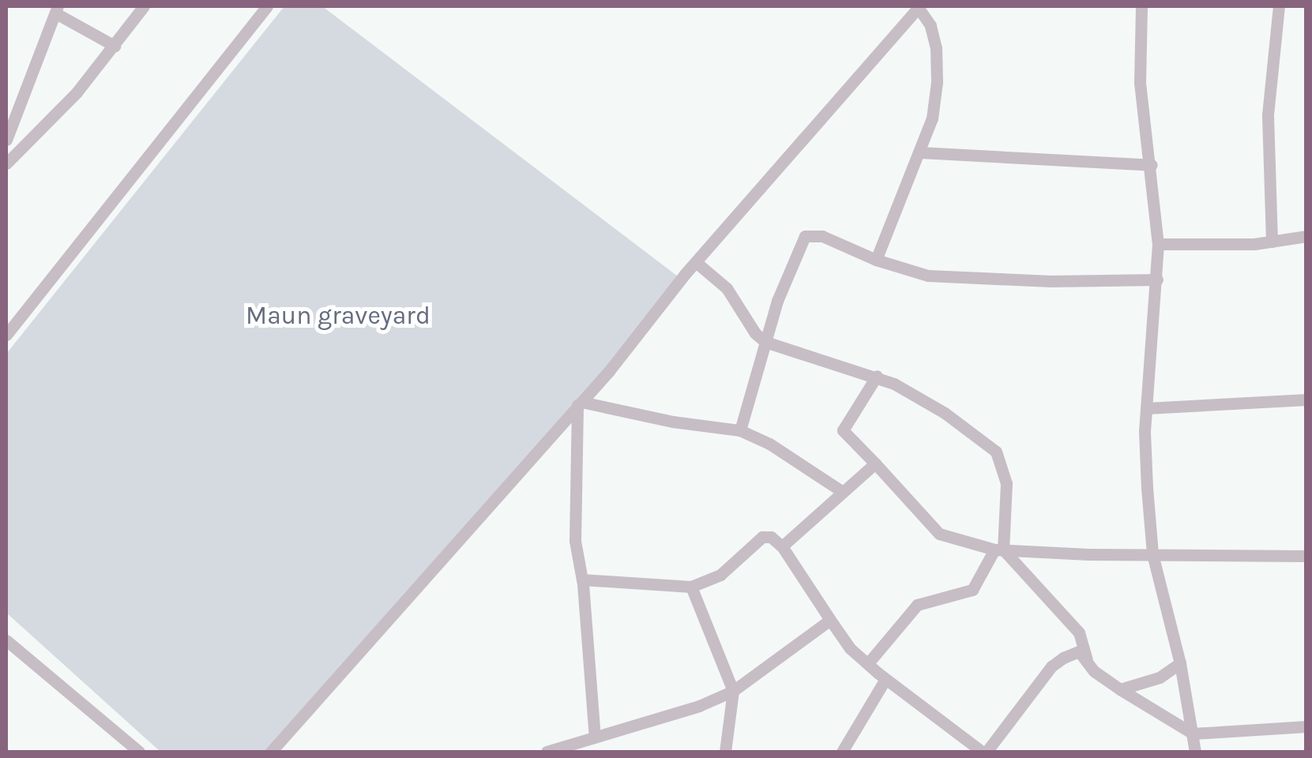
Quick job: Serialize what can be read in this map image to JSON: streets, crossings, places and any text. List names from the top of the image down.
{
  "parks": ["Maun graveyard"]
}
